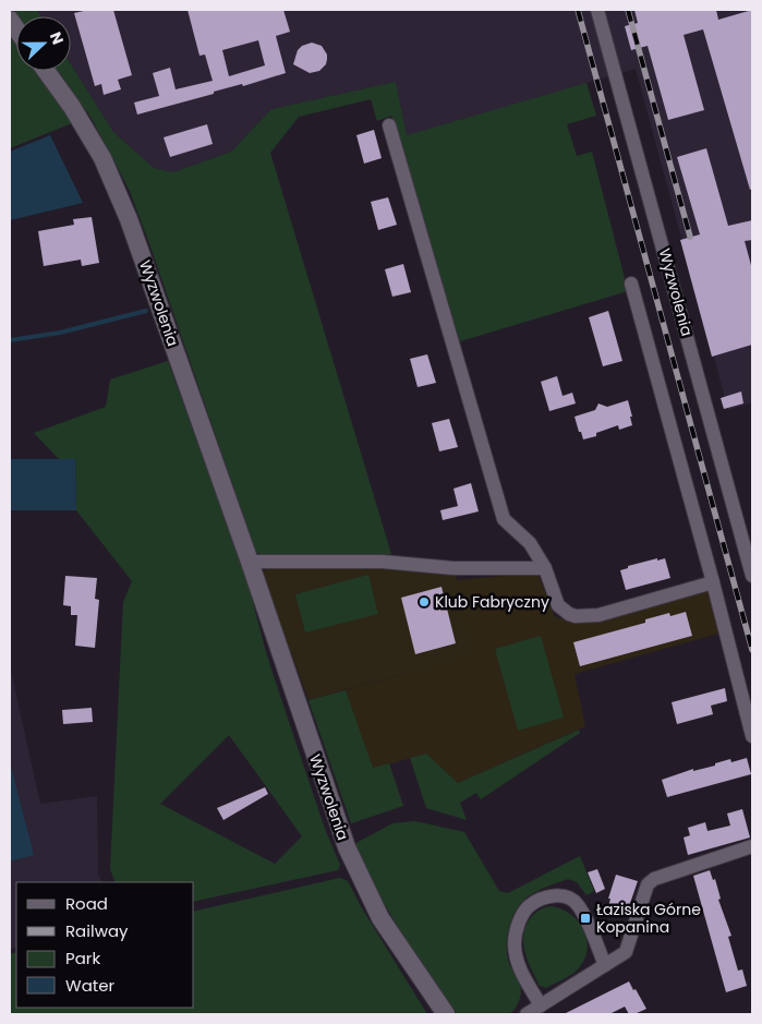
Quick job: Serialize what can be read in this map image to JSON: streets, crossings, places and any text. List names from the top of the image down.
{
  "streets": {
    "street": ["Wyzwolenia"]
  },
  "places": {
    "other": ["Klub Fabryczny"],
    "transit": ["Łaziska Górne Kopanina"]
  },
  "legend": [
    "Road",
    "Railway",
    "Park",
    "Water"
  ],
  "north": "right"
}
